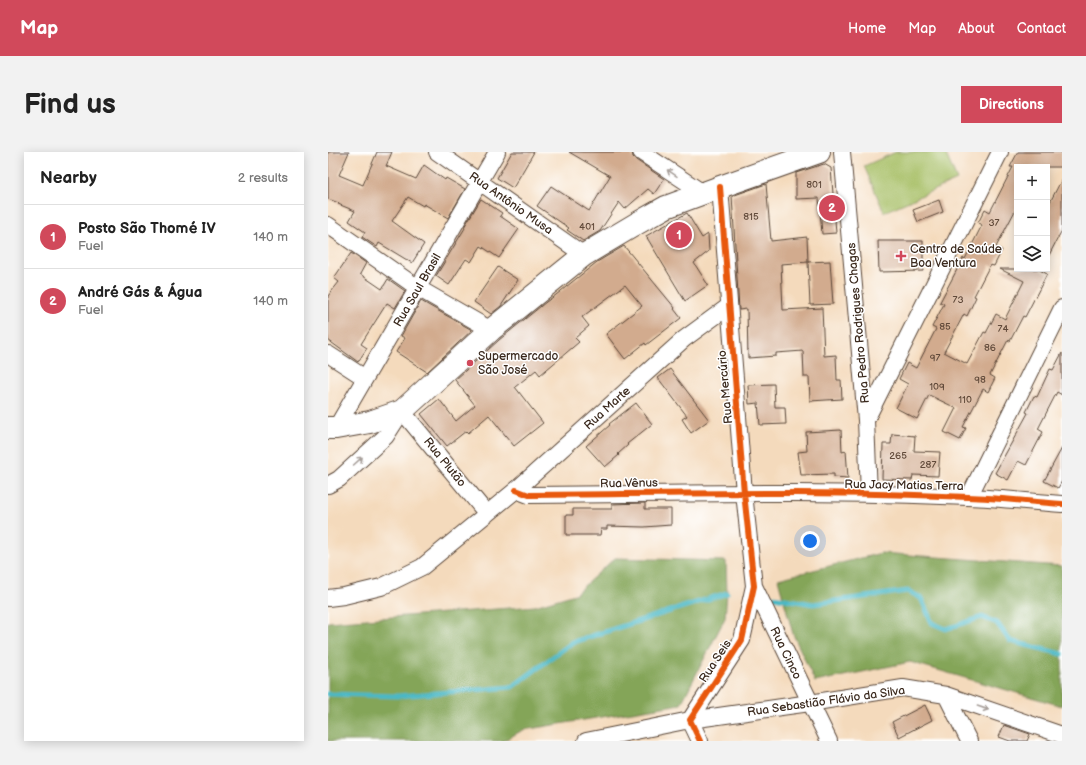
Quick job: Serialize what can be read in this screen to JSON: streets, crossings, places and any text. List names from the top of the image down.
{
  "streets": {
    "street": [
      "Rua Antônio Musa",
      "Rua Saul Brasil",
      "Rua Pedro Rodrigues Chagas",
      "Rua Mercúrio",
      "Rua Marte",
      "Rua Plutão",
      "Rua Vênus",
      "Rua Jacy Matias Terra",
      "Rua Cinco",
      "Rua Seis",
      "Rua Sebastião Flávio da Silva"
    ]
  },
  "crossings": [
    ["Rua Antônio Musa", "Rua Saul Brasil"],
    ["Rua Pedro Rodrigues Chagas", "Rua Jacy Matias Terra"],
    ["Rua Mercúrio", "Rua Marte"],
    ["Rua Mercúrio", "Rua Vênus"],
    ["Rua Mercúrio", "Rua Jacy Matias Terra"],
    ["Rua Mercúrio", "Rua Cinco"],
    ["Rua Mercúrio", "Rua Seis"],
    ["Rua Marte", "Rua Plutão"],
    ["Rua Marte", "Rua Vênus"],
    ["Rua Vênus", "Rua Jacy Matias Terra"],
    ["Rua Cinco", "Rua Seis"],
    ["Rua Cinco", "Rua Sebastião Flávio da Silva"],
    ["Rua Seis", "Rua Sebastião Flávio da Silva"]
  ],
  "places": {
    "health": ["Centro de Saúde Boa Ventura"],
    "other": ["Supermercado São José"]
  },
  "house_numbers": [
    "801",
    "815",
    "37",
    "401",
    "73",
    "85",
    "74",
    "86",
    "97",
    "98",
    "109",
    "110",
    "265",
    "287"
  ],
  "page": {
    "header": "Map",
    "nav": [
      "Home",
      "Map",
      "About",
      "Contact"
    ],
    "buttons": "Directions",
    "title": "Find us",
    "heading": ["Nearby", "2 results"],
    "map_buttons": ["+", "−"],
    "pins": ["2", "1"],
    "list": [
      {
        "mark": "1",
        "name": "Posto São Thomé IV",
        "note": "Fuel",
        "value": "140 m"
      },
      {
        "mark": "2",
        "name": "André Gás & Água",
        "note": "Fuel",
        "value": "140 m"
      }
    ]
  }
}
